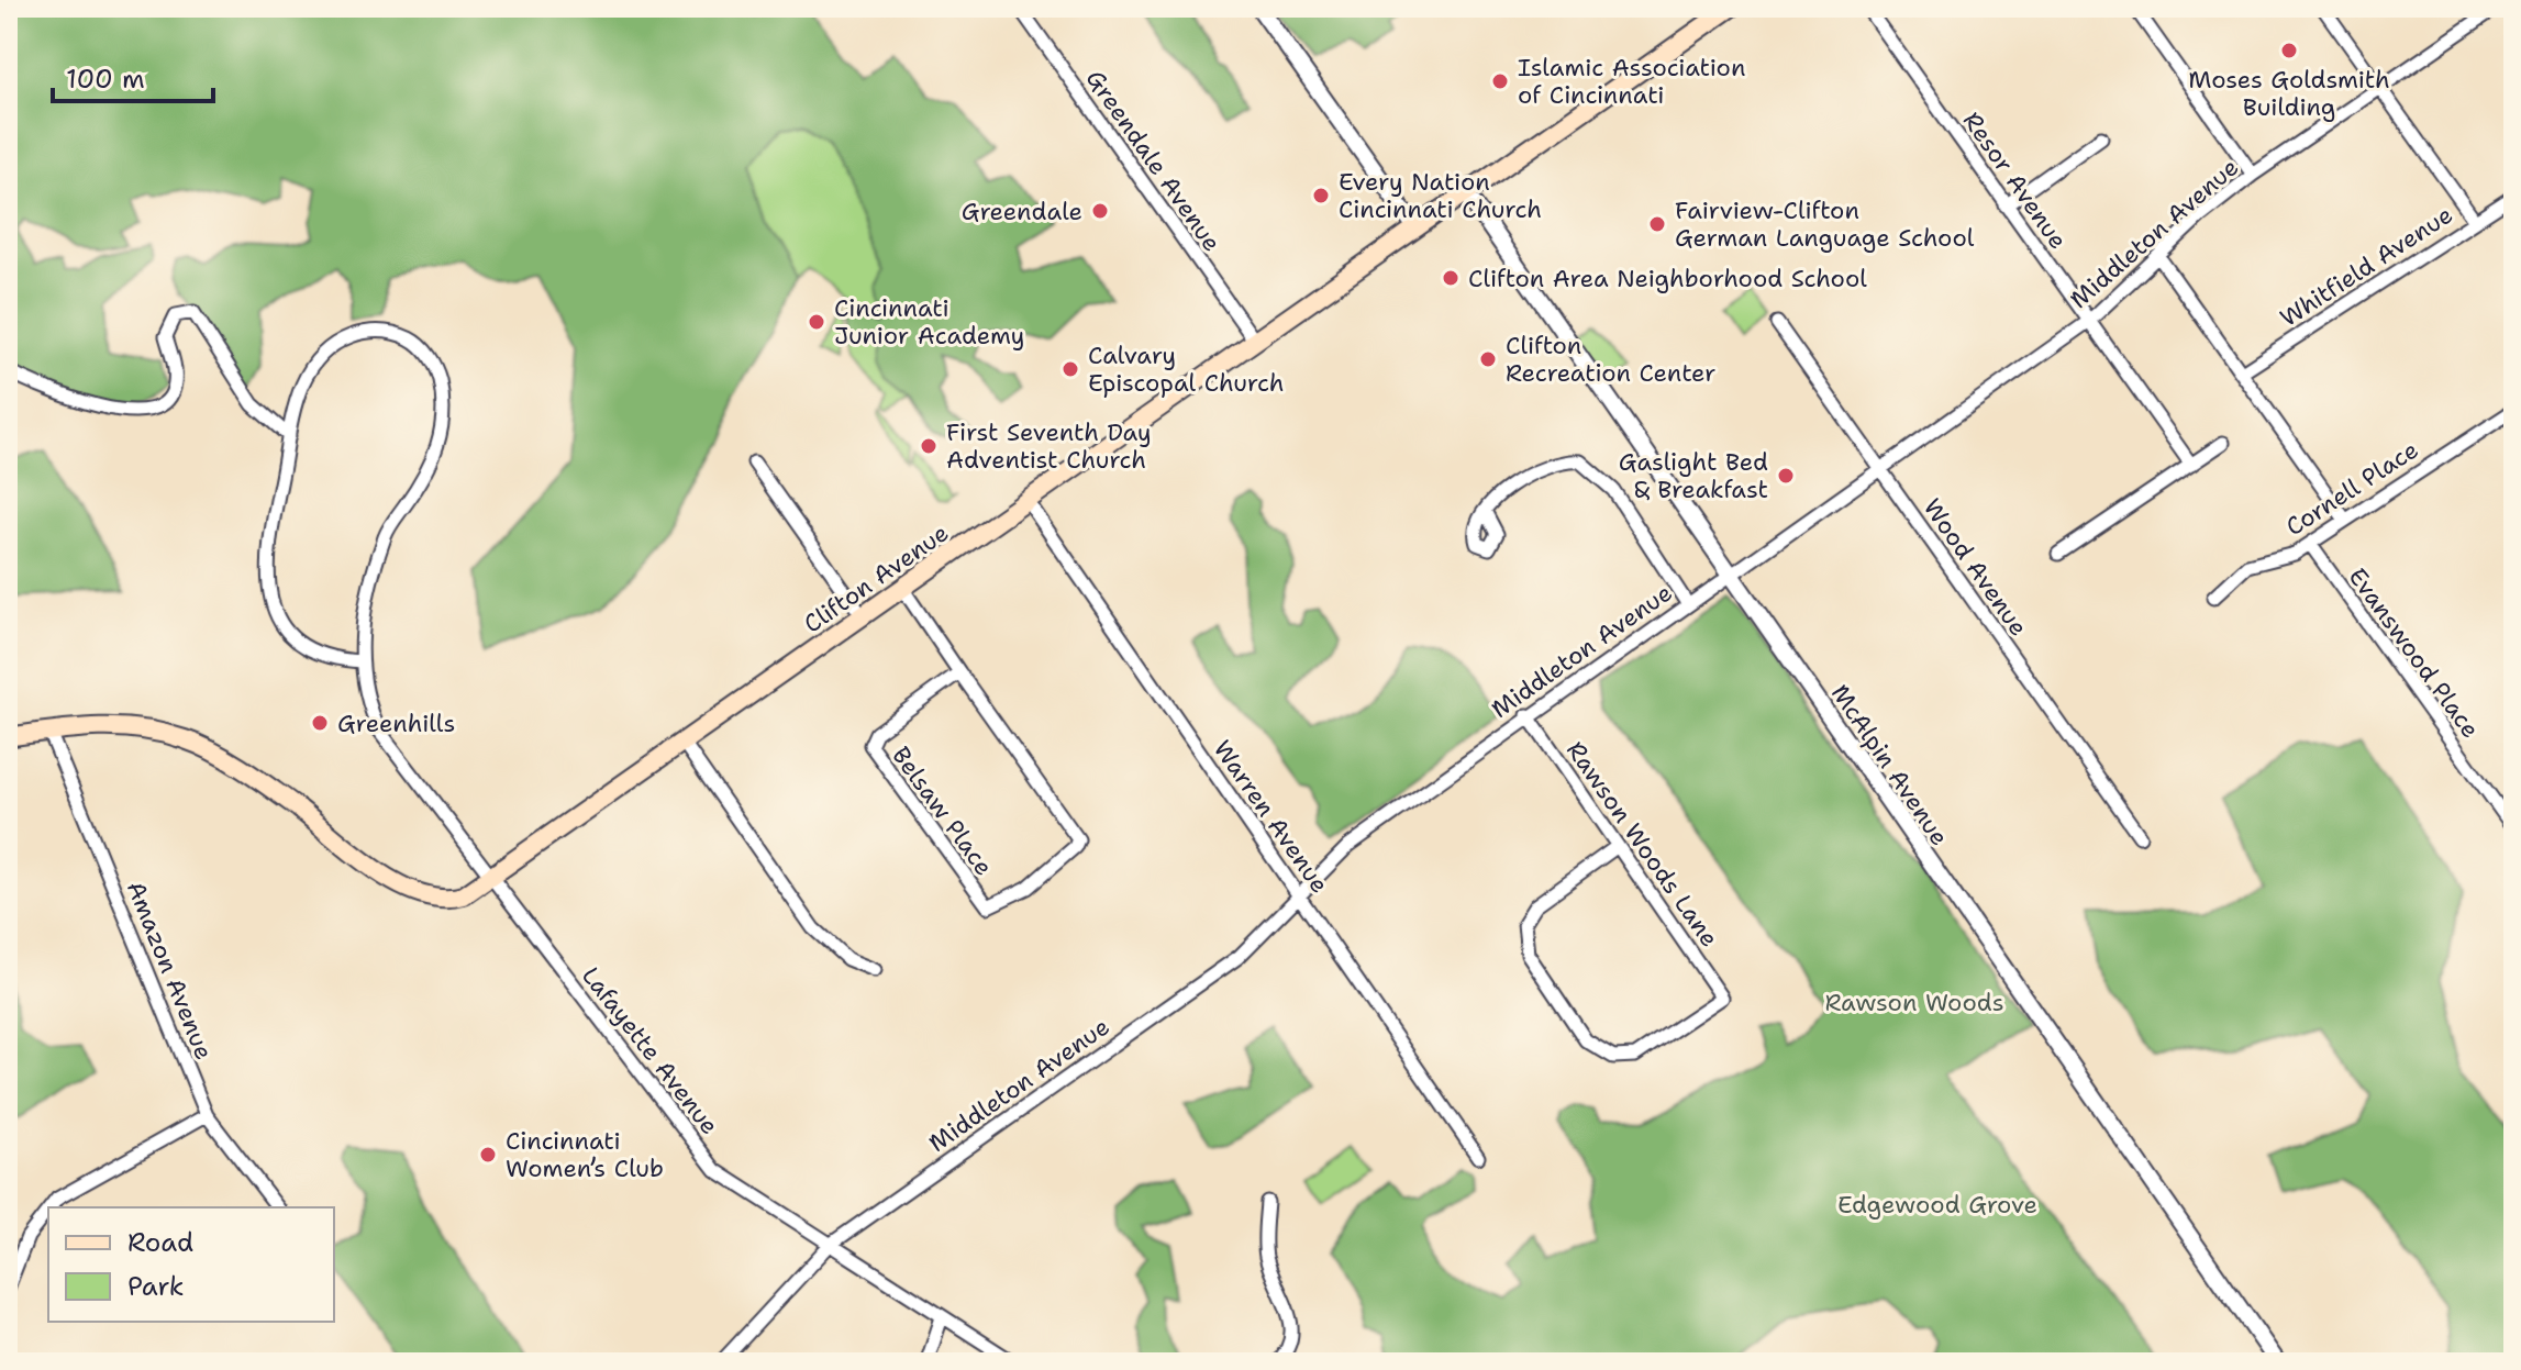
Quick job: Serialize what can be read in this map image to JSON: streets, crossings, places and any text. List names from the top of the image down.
{
  "streets": {
    "main road": ["Clifton Avenue"],
    "street": [
      "Greendale Avenue",
      "Resor Avenue",
      "Middleton Avenue",
      "Whitfield Avenue",
      "Cornell Place",
      "Wood Avenue",
      "Evanswood Place",
      "McAlpin Avenue",
      "Belsaw Place",
      "Warren Avenue",
      "Rawson Woods Lane",
      "Amazon Avenue",
      "Lafayette Avenue"
    ]
  },
  "crossings": [
    ["Greendale Avenue", "Clifton Avenue"],
    ["Resor Avenue", "Middleton Avenue"],
    ["Middleton Avenue", "Wood Avenue"],
    ["Middleton Avenue", "McAlpin Avenue"],
    ["Middleton Avenue", "Warren Avenue"],
    ["Middleton Avenue", "Rawson Woods Lane"],
    ["Middleton Avenue", "Lafayette Avenue"],
    ["Cornell Place", "Evanswood Place"],
    ["Clifton Avenue", "McAlpin Avenue"],
    ["Clifton Avenue", "Belsaw Place"],
    ["Clifton Avenue", "Warren Avenue"],
    ["Clifton Avenue", "Amazon Avenue"],
    ["Clifton Avenue", "Lafayette Avenue"]
  ],
  "parks": ["Rawson Woods", "Edgewood Grove"],
  "places": [
    "Moses Goldsmith Building",
    "Islamic Association of Cincinnati",
    "Every Nation Cincinnati Church",
    "Greendale",
    "Fairview-Clifton German Language School",
    "Clifton Area Neighborhood School",
    "Cincinnati Junior Academy",
    "Clifton Recreation Center",
    "Calvary Episcopal Church",
    "First Seventh Day Adventist Church",
    "Gaslight Bed & Breakfast",
    "Greenhills",
    "Cincinnati Women’s Club"
  ],
  "legend": ["Road", "Park"],
  "scale_bar": "100 m"
}
